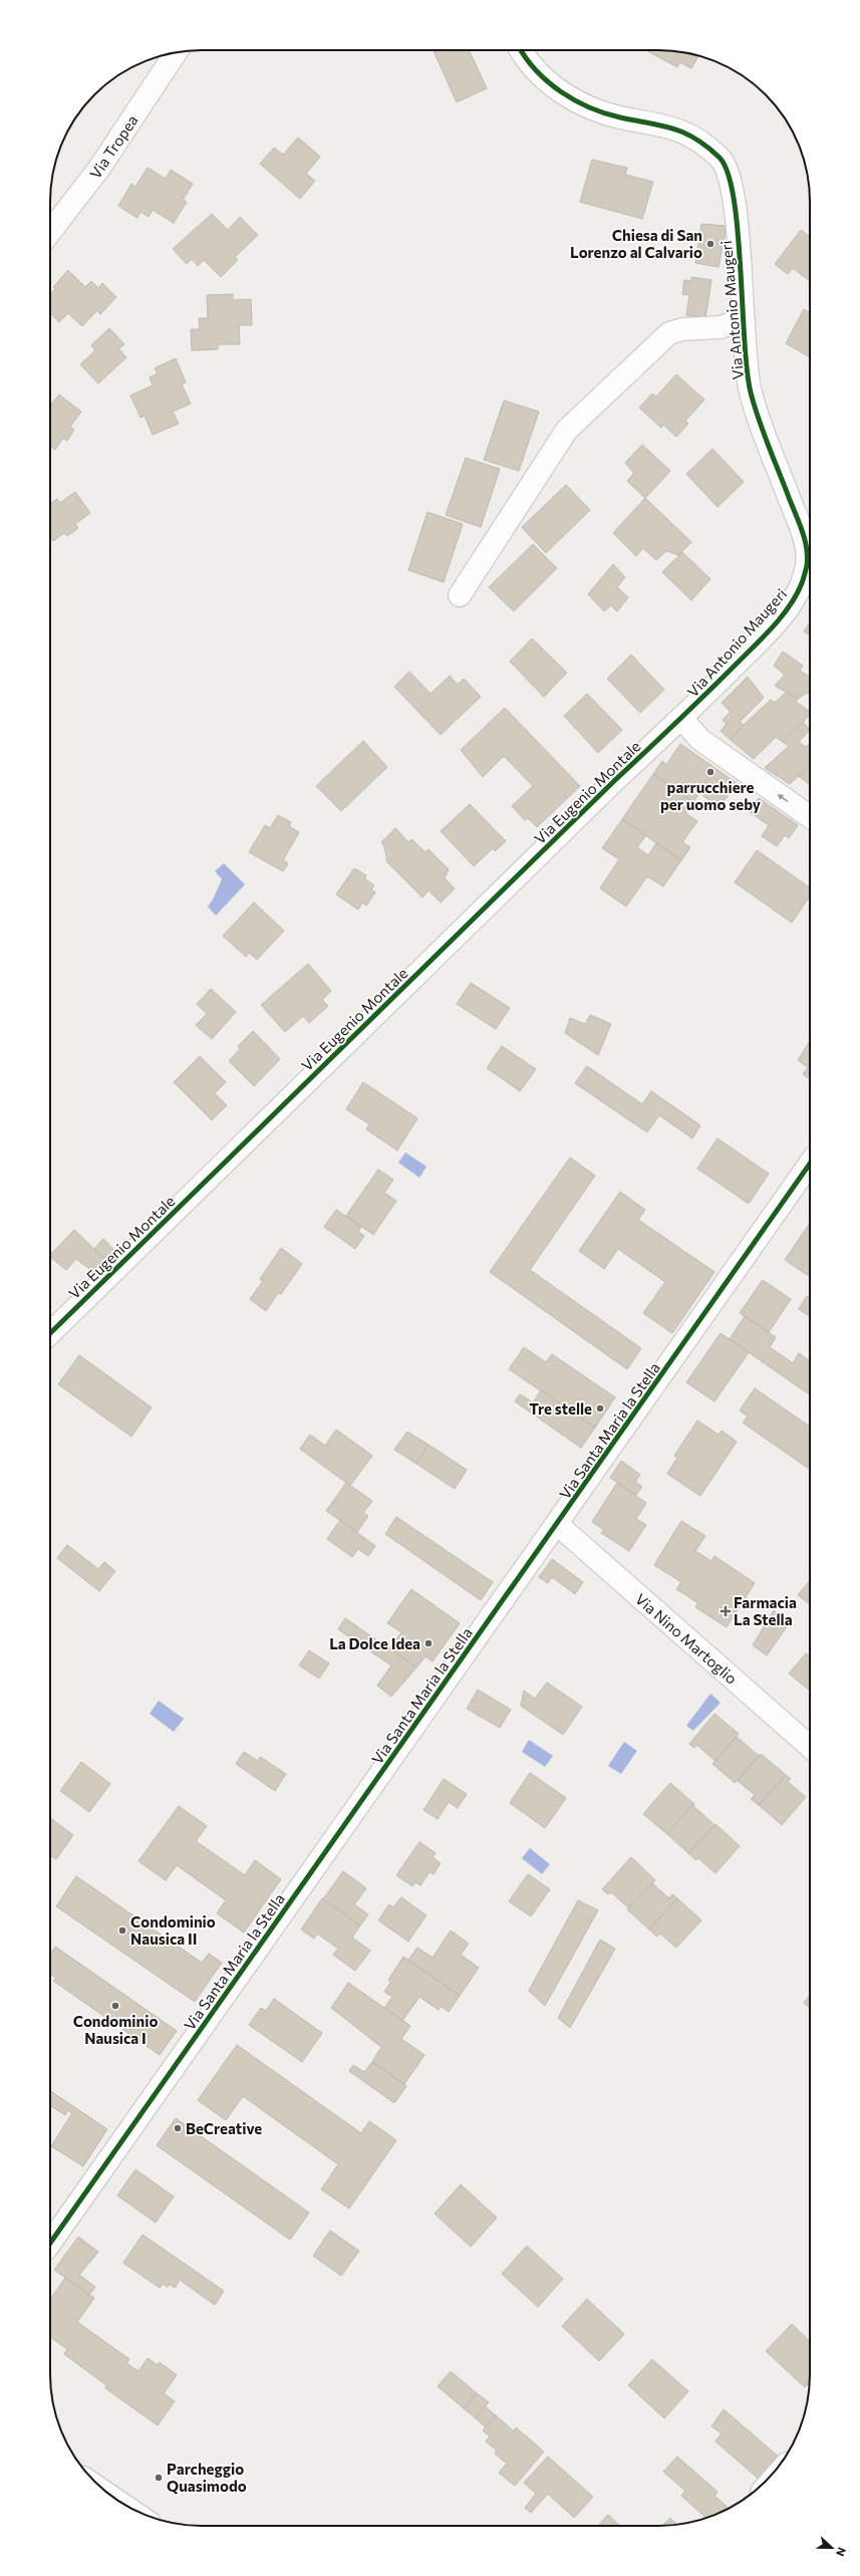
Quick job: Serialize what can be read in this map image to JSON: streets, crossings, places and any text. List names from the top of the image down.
{
  "streets": {
    "street": [
      "Via Tropea",
      "Via Antonio Maugeri",
      "Via Eugenio Montale",
      "Via Santa Maria la Stella",
      "Via Nino Martoglio"
    ]
  },
  "crossings": [
    ["Via Antonio Maugeri", "Via Eugenio Montale"],
    ["Via Santa Maria la Stella", "Via Nino Martoglio"]
  ],
  "places": {
    "other": [
      "Chiesa di San Lorenzo al Calvario",
      "parrucchiere per uomo seby",
      "Tre stelle",
      "La Dolce Idea",
      "Condominio Nausica II",
      "Condominio Nausica I",
      "BeCreative",
      "Parcheggio Quasimodo"
    ],
    "health": ["Farmacia La Stella"]
  },
  "north": "right"
}
